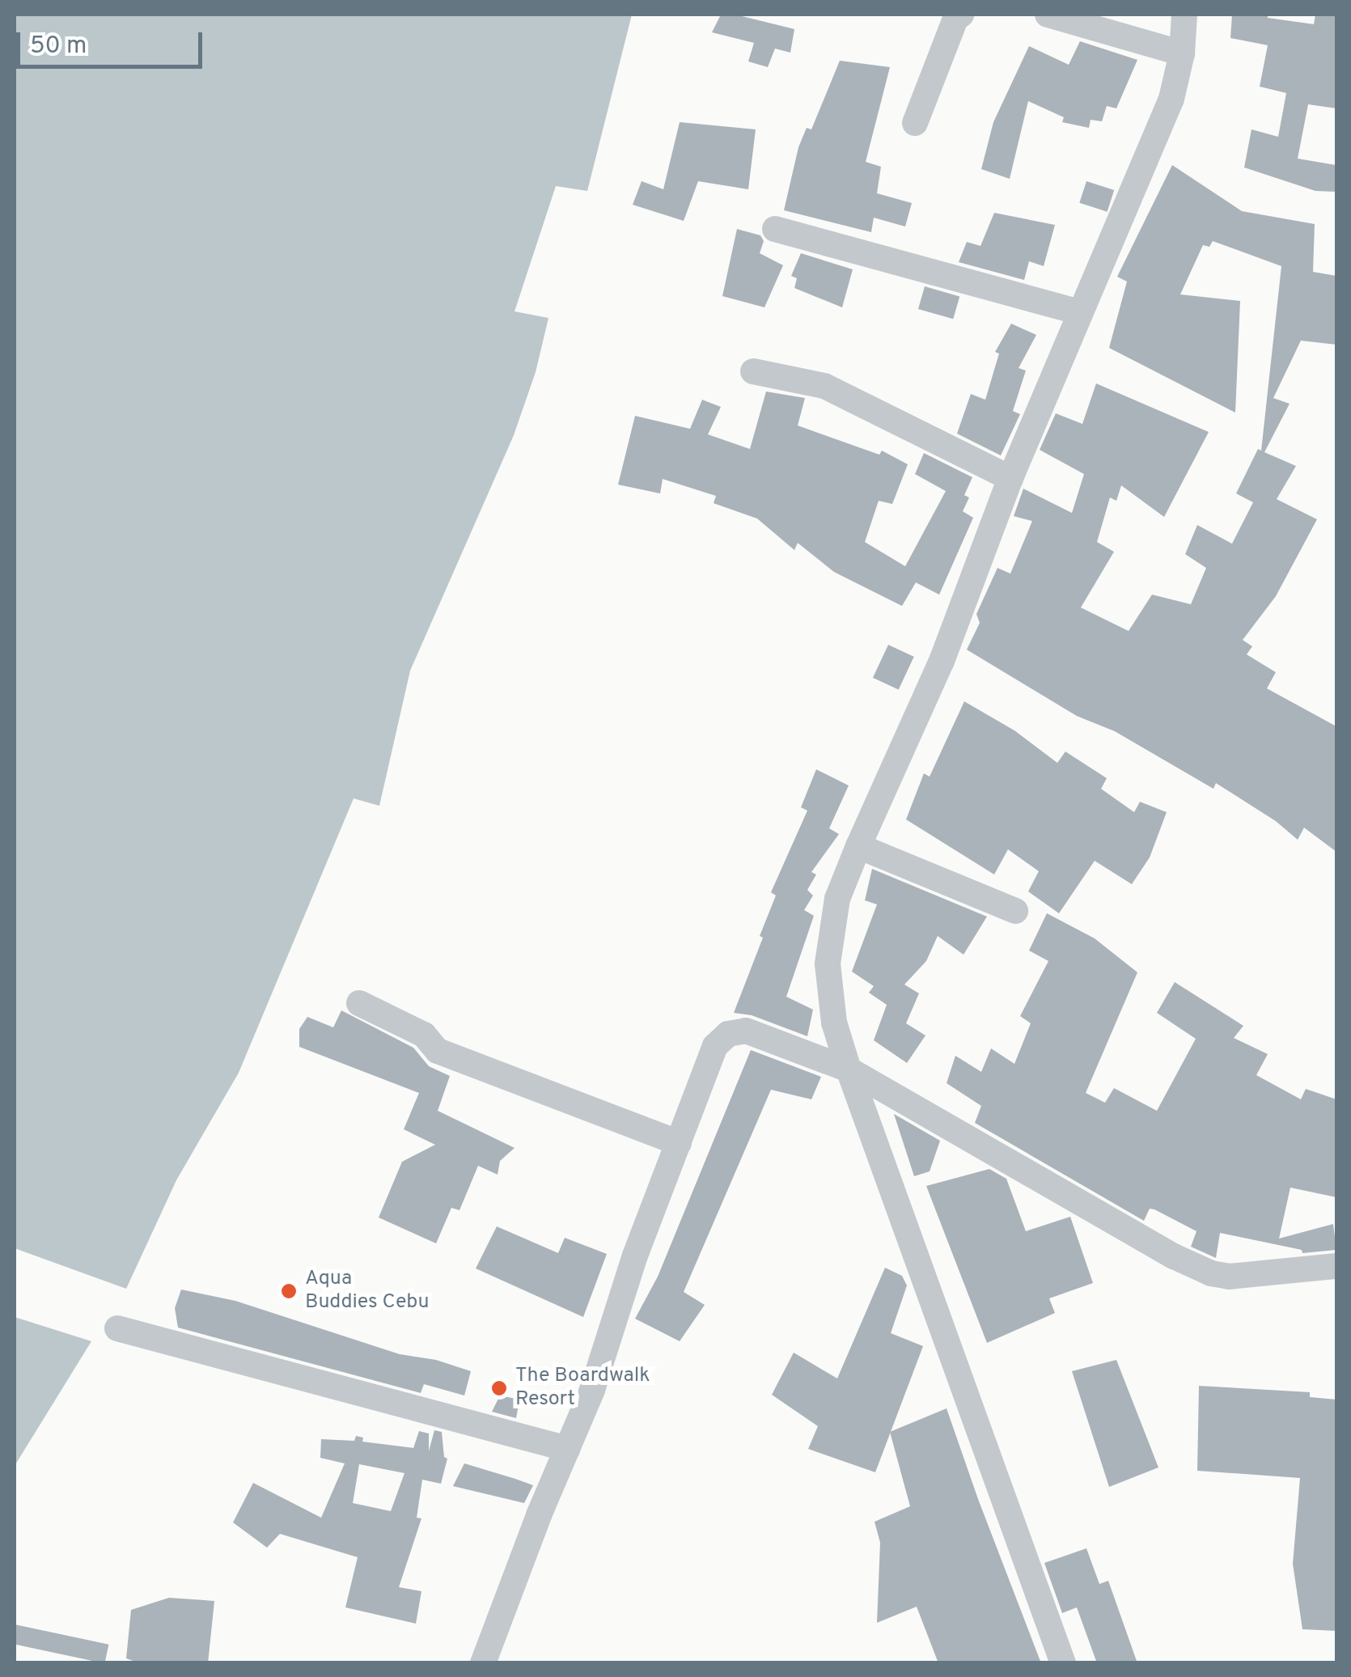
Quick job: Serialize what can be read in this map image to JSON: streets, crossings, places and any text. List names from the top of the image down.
{
  "places": ["Aqua Buddies Cebu", "The Boardwalk Resort"],
  "scale_bar": "50 m"
}
